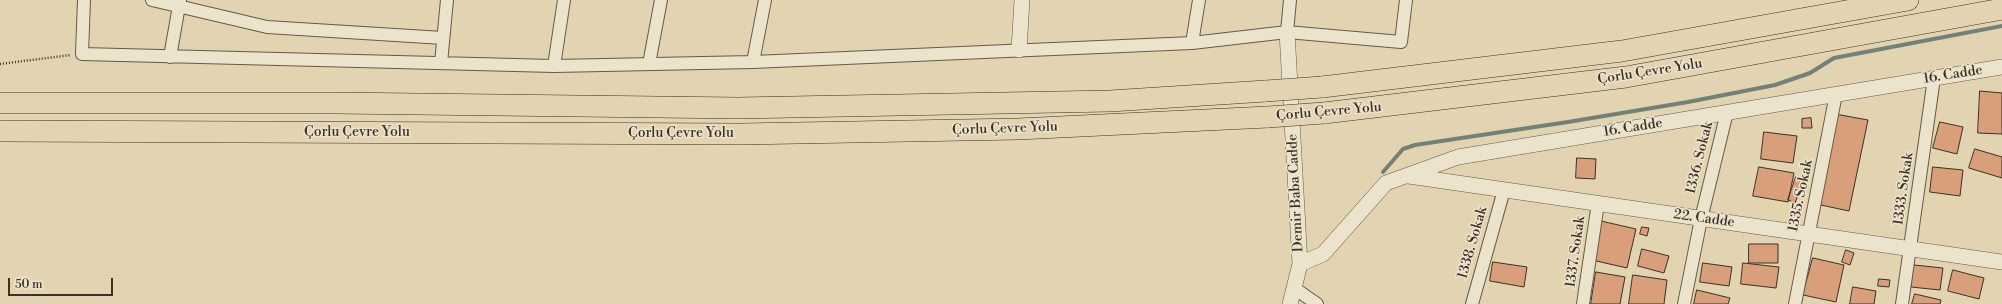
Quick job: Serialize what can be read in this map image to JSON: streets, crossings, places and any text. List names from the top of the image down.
{
  "streets": {
    "highway": ["Çorlu Çevre Yolu"],
    "street": [
      "16. Cadde",
      "1336. Sokak",
      "1333. Sokak",
      "Demir Baba Cadde",
      "1335. Sokak",
      "22. Cadde",
      "1338. Sokak",
      "1337. Sokak"
    ]
  },
  "crossings": [
    ["16. Cadde", "1336. Sokak"],
    ["16. Cadde", "1333. Sokak"],
    ["16. Cadde", "Demir Baba Cadde"],
    ["16. Cadde", "1335. Sokak"],
    ["16. Cadde", "22. Cadde"],
    ["1336. Sokak", "22. Cadde"],
    ["1333. Sokak", "22. Cadde"],
    ["1335. Sokak", "22. Cadde"],
    ["22. Cadde", "1338. Sokak"],
    ["22. Cadde", "1337. Sokak"]
  ],
  "scale_bar": "50 m"
}
